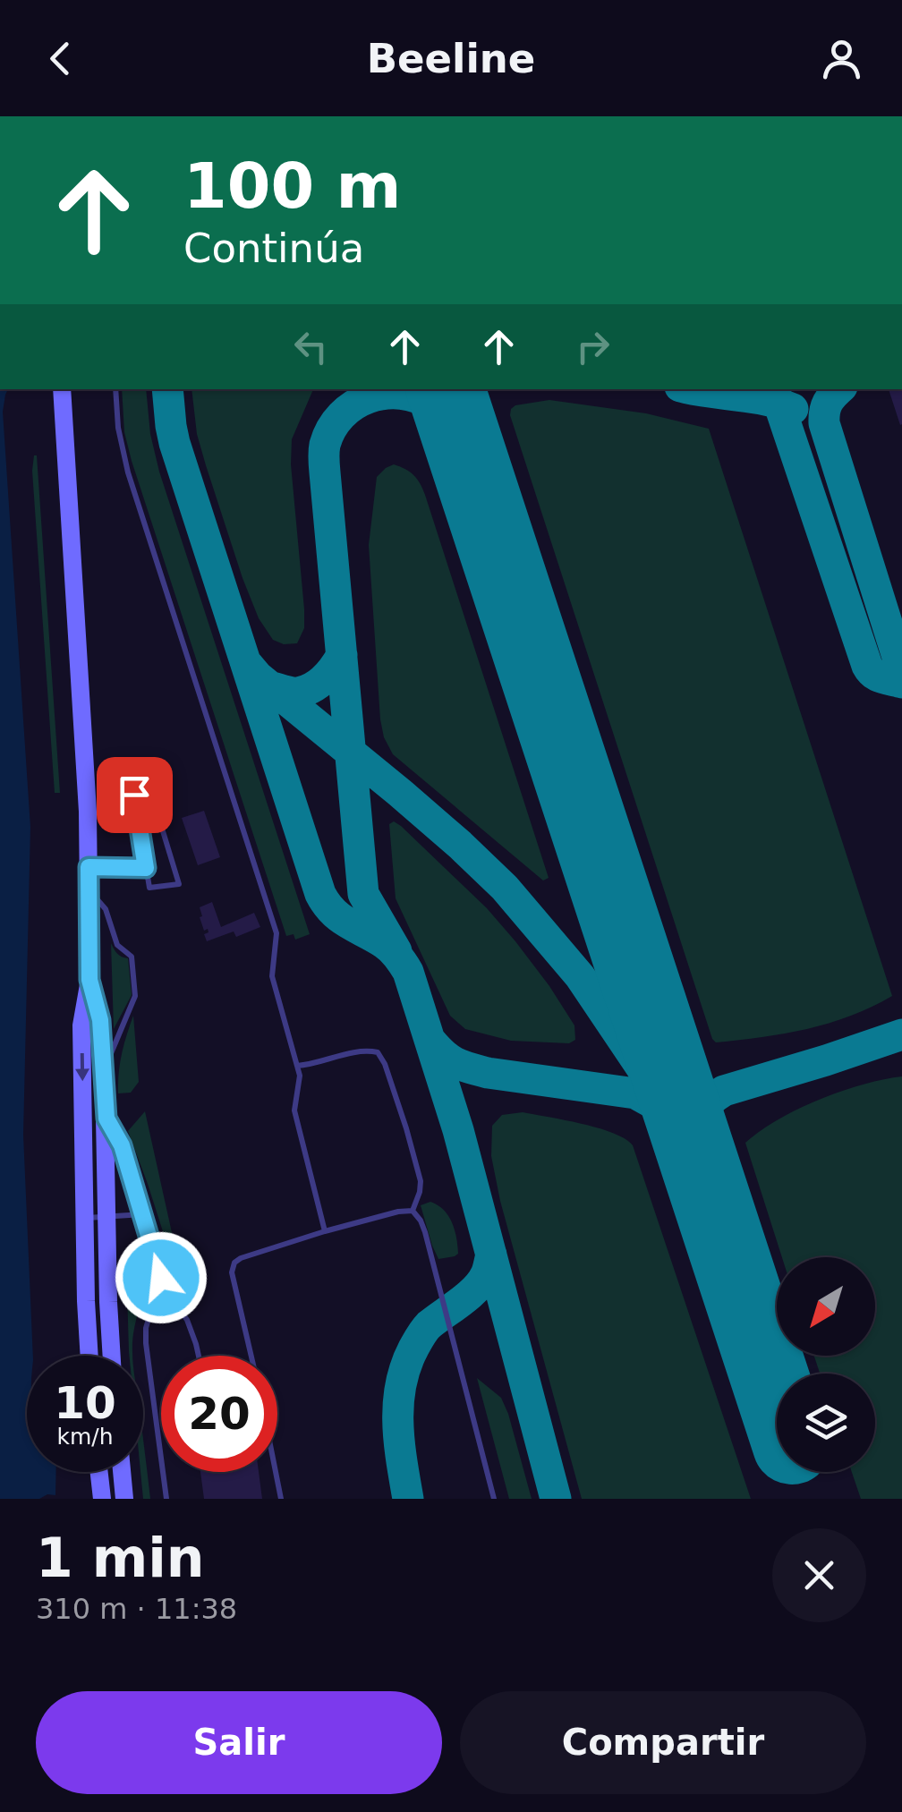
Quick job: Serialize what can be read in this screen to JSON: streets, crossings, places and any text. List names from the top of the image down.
{
  "north": "bottom left",
  "page": {
    "header": "Beeline",
    "turn": ["100 m", "Continúa"],
    "speed": "10 km/h",
    "limit": "20",
    "heading": ["1 min", "310 m · 11:38"],
    "buttons": ["Salir", "Compartir"]
  }
}
